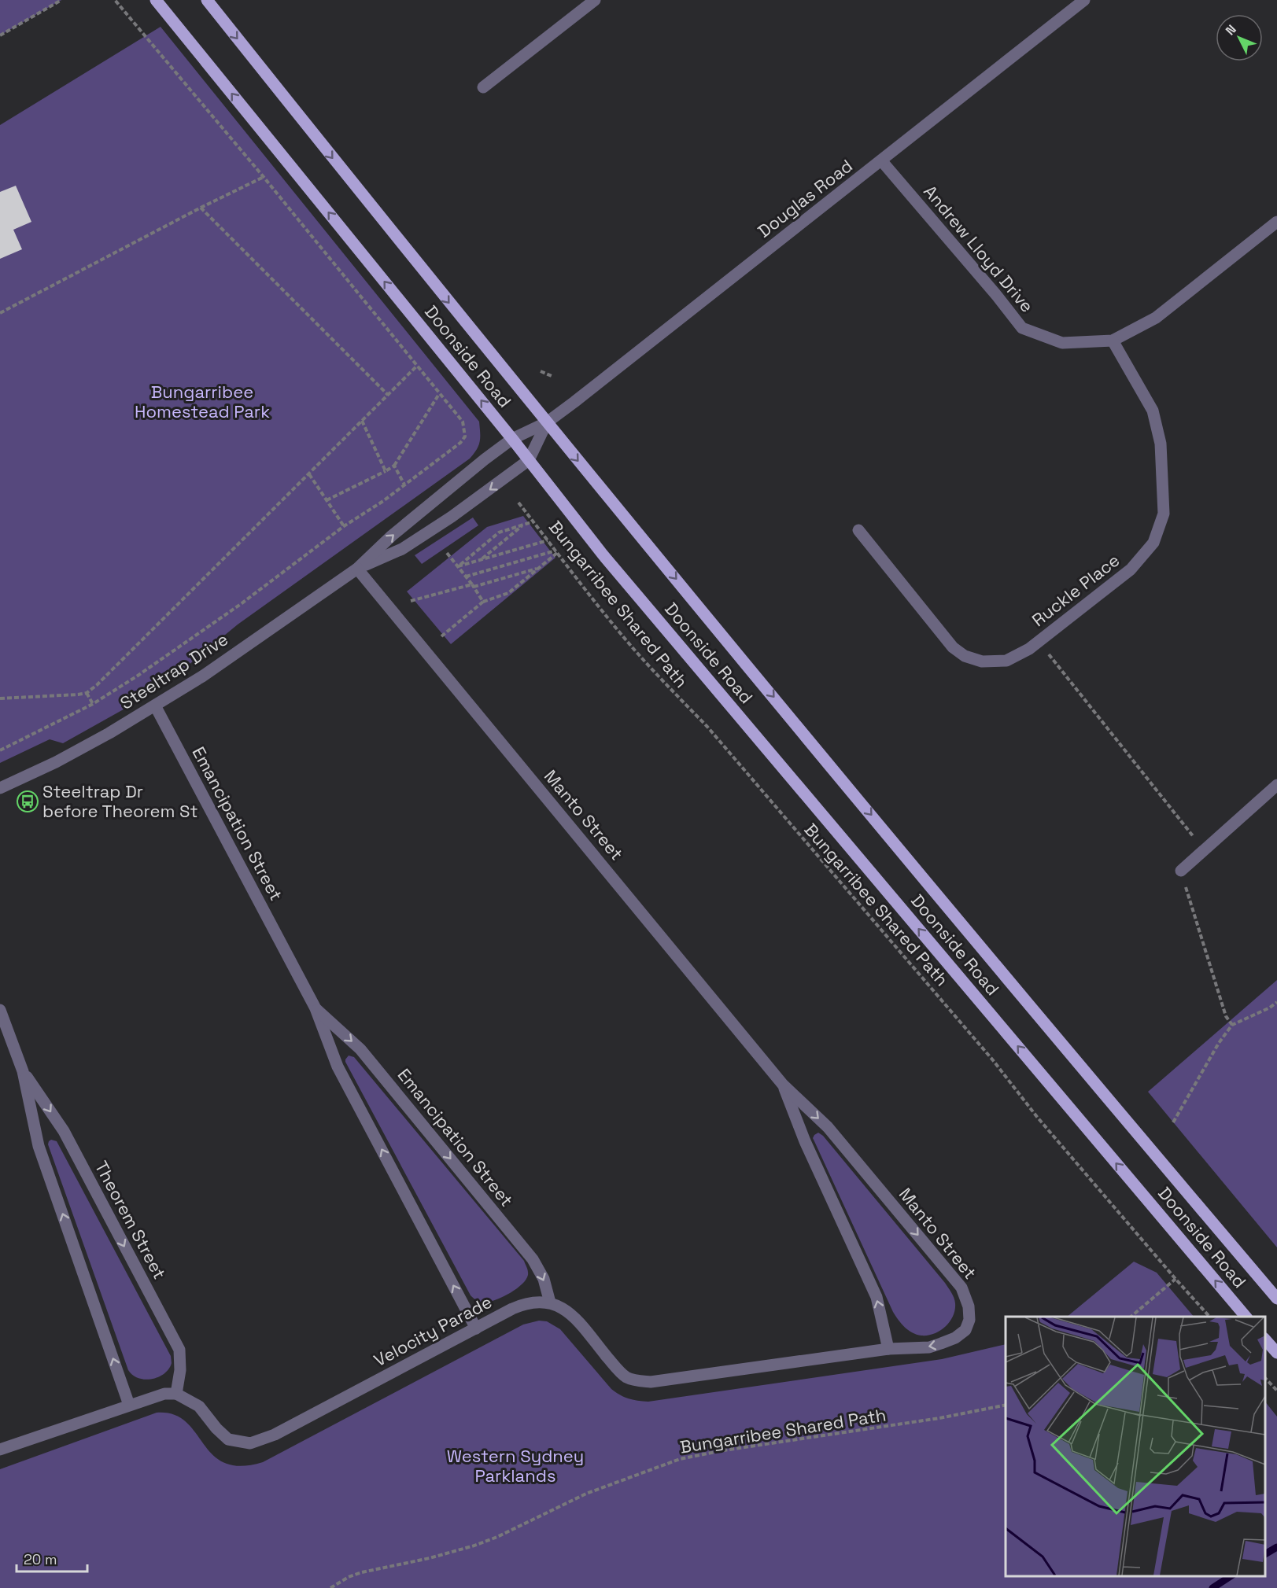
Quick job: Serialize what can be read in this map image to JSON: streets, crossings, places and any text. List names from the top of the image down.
{
  "streets": {
    "main road": ["Doonside Road"],
    "street": [
      "Douglas Road",
      "Andrew Lloyd Drive",
      "Ruckle Place",
      "Steeltrap Drive",
      "Manto Street",
      "Emancipation Street",
      "Theorem Street",
      "Velocity Parade"
    ],
    "path": ["Bungarribee Shared Path"]
  },
  "crossings": [
    ["Douglas Road", "Andrew Lloyd Drive"],
    ["Douglas Road", "Doonside Road"],
    ["Douglas Road", "Steeltrap Drive"],
    ["Andrew Lloyd Drive", "Ruckle Place"],
    ["Doonside Road", "Steeltrap Drive"],
    ["Steeltrap Drive", "Manto Street"],
    ["Steeltrap Drive", "Emancipation Street"],
    ["Emancipation Street", "Velocity Parade"],
    ["Theorem Street", "Velocity Parade"]
  ],
  "parks": ["Bungarribee Homestead Park", "Western Sydney Parklands"],
  "places": {
    "bus stop": ["Steeltrap Dr before Theorem St"]
  },
  "scale_bar": "20 m",
  "north": "top left"
}
